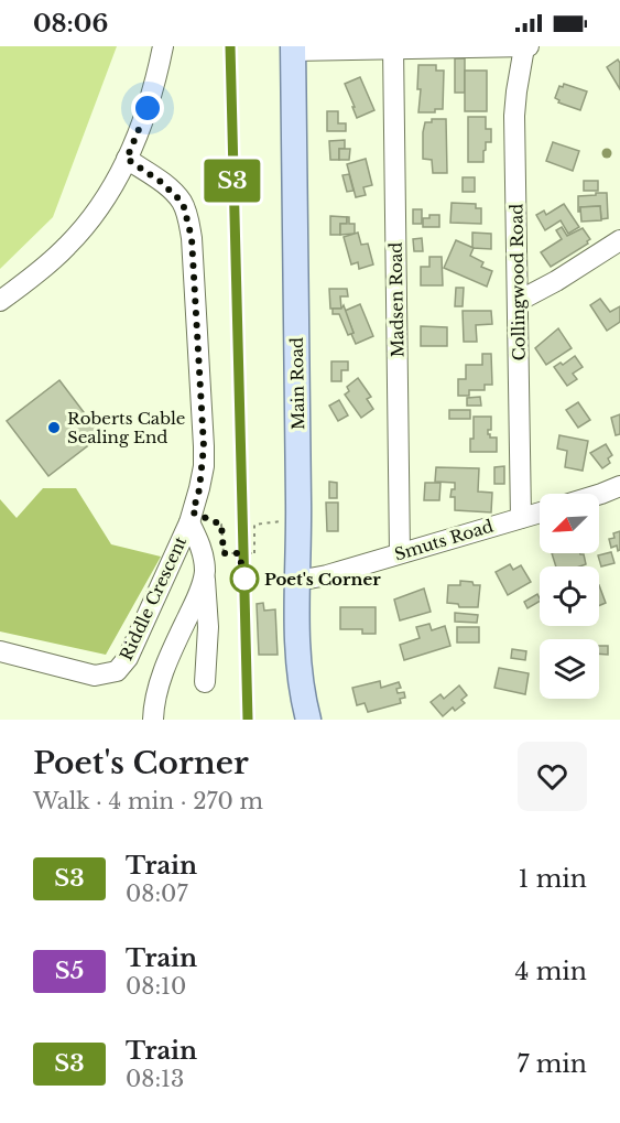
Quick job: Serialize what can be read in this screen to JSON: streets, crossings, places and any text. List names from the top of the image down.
{
  "streets": {
    "main road": ["Main Road"],
    "street": [
      "Collingwood Road",
      "Madsen Road",
      "Smuts Road",
      "Riddle Crescent"
    ]
  },
  "crossings": [
    ["Collingwood Road", "Smuts Road"],
    ["Madsen Road", "Smuts Road"],
    ["Main Road", "Smuts Road"]
  ],
  "places": ["Roberts Cable Sealing End", "Poet's Corner"],
  "north": "bottom left",
  "page": {
    "status": "08:06",
    "on_map": "S3",
    "heading": ["Poet's Corner", "Walk · 4 min · 270 m"],
    "list": [
      {
        "mark": "S3",
        "name": "Train",
        "note": "08:07",
        "value": "1 min"
      },
      {
        "mark": "S5",
        "name": "Train",
        "note": "08:10",
        "value": "4 min"
      },
      {
        "mark": "S3",
        "name": "Train",
        "note": "08:13",
        "value": "7 min"
      }
    ]
  }
}
